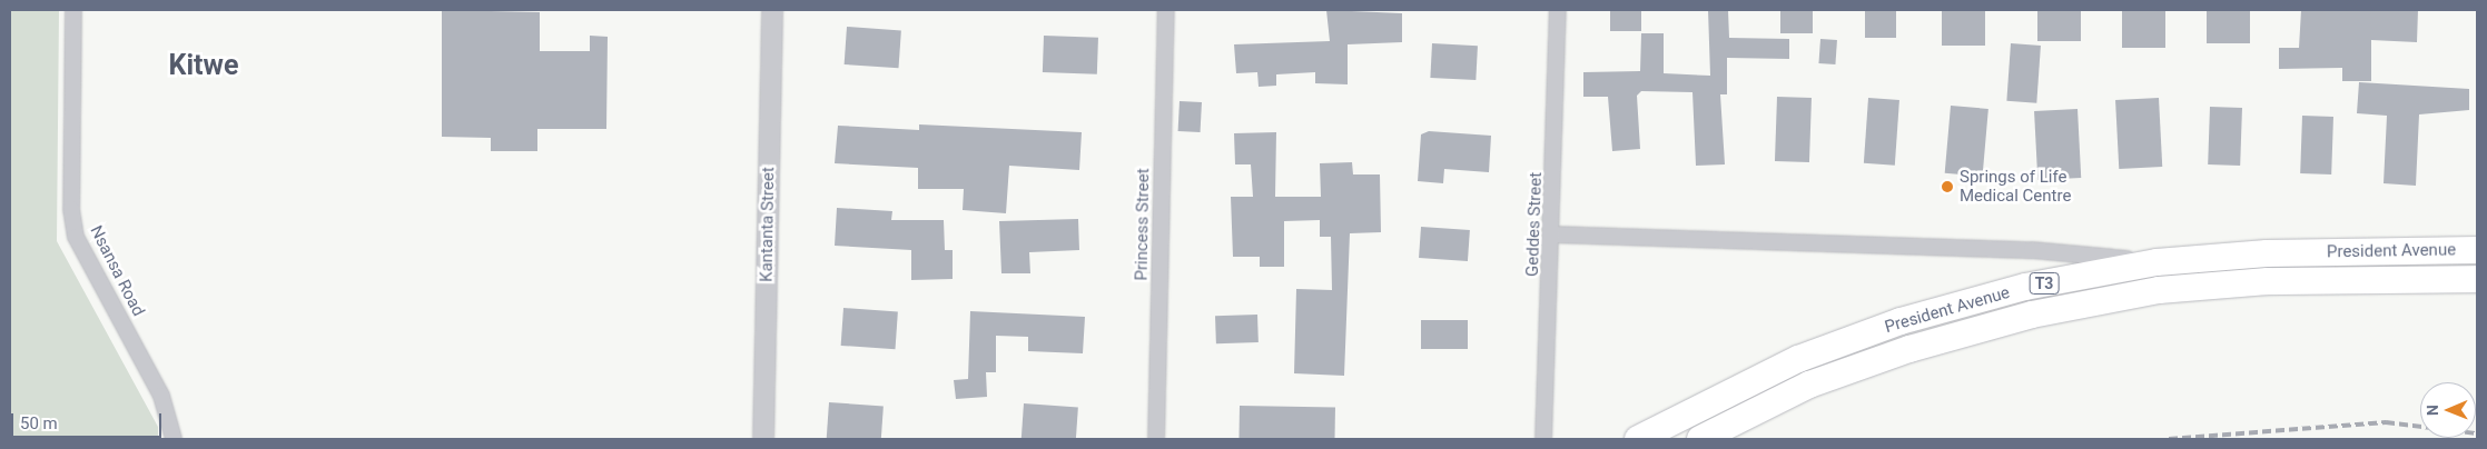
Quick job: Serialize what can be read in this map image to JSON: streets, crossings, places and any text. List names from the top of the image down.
{
  "streets": {
    "highway": ["President Avenue", "T3"],
    "street": [
      "Kantanta Street",
      "Princess Street",
      "Geddes Street",
      "Nsansa Road"
    ]
  },
  "districts": ["Kitwe"],
  "places": ["Springs of Life Medical Centre"],
  "scale_bar": "50 m",
  "north": "left"
}
